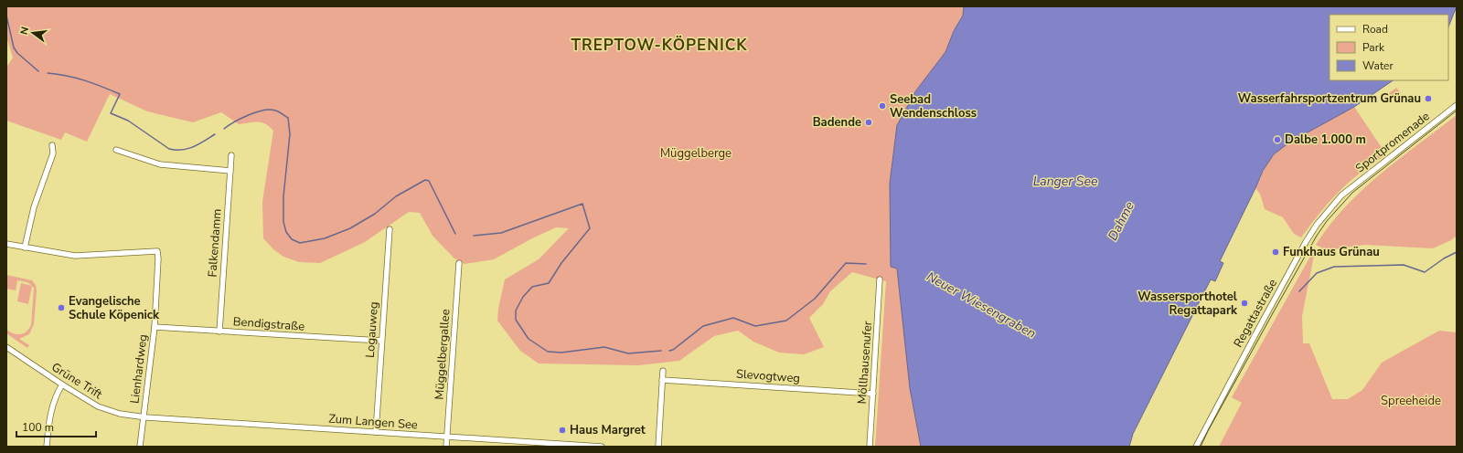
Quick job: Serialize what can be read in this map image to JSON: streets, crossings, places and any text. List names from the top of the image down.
{
  "streets": {
    "street": [
      "Sportpromenade",
      "Falkendamm",
      "Regattastraße",
      "Bendigstraße",
      "Logauweg",
      "Müggelbergallee",
      "Möllhausenufer",
      "Lienhardweg",
      "Slevogtweg",
      "Grüne Trift",
      "Zum Langen See"
    ]
  },
  "crossings": [
    ["Sportpromenade", "Regattastraße"],
    ["Falkendamm", "Bendigstraße"],
    ["Bendigstraße", "Logauweg"],
    ["Bendigstraße", "Lienhardweg"],
    ["Logauweg", "Zum Langen See"],
    ["Müggelbergallee", "Zum Langen See"],
    ["Möllhausenufer", "Slevogtweg"],
    ["Lienhardweg", "Grüne Trift"],
    ["Lienhardweg", "Zum Langen See"],
    ["Grüne Trift", "Zum Langen See"]
  ],
  "districts": ["TREPTOW-KÖPENICK"],
  "water": ["Langer See", "Dahme", "Neuer Wiesengraben"],
  "parks": ["Müggelberge", "Spreeheide"],
  "places": [
    "Wasserfahrsportzentrum Grünau",
    "Seebad Wendenschloss",
    "Badende",
    "Dalbe 1.000 m",
    "Funkhaus Grünau",
    "Wassersporthotel Regattapark",
    "Evangelische Schule Köpenick",
    "Haus Margret"
  ],
  "legend": ["Road", "Park", "Water"],
  "scale_bar": "100 m",
  "north": "left"
}
